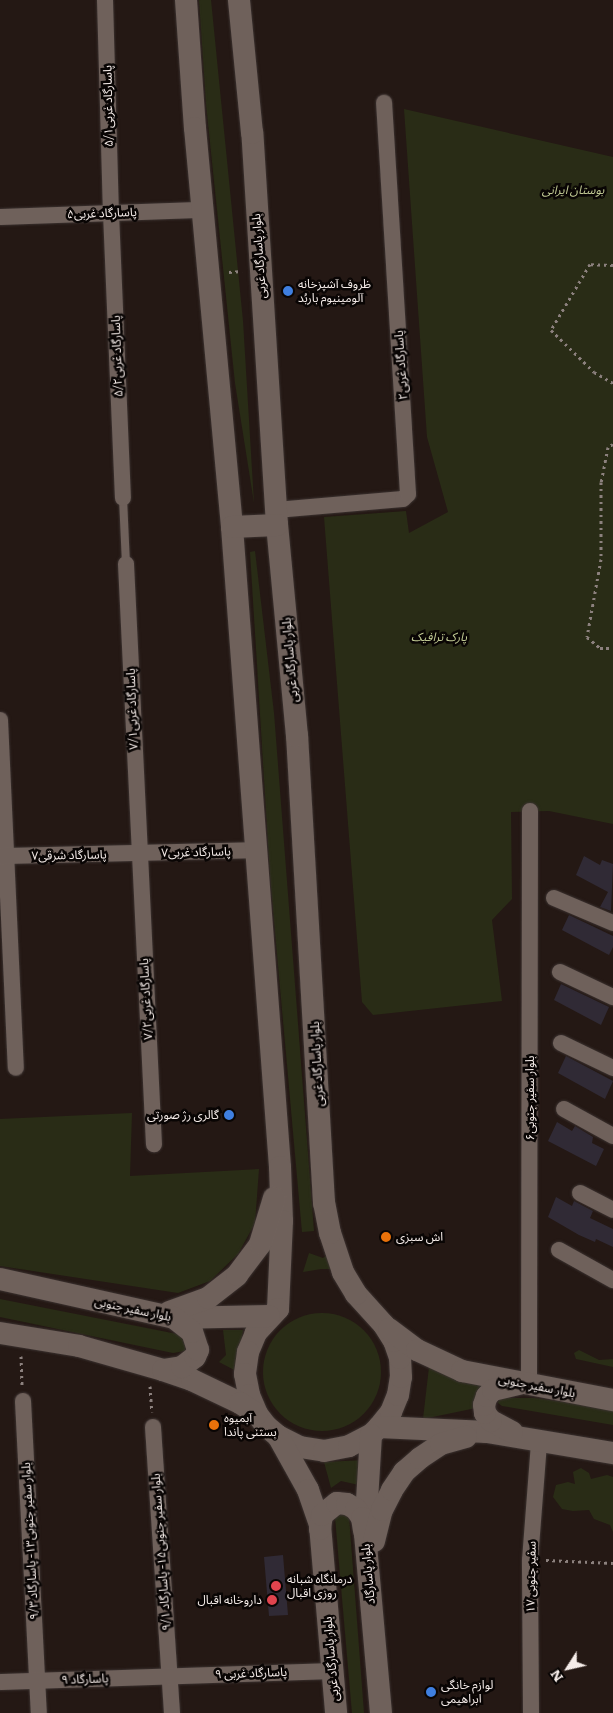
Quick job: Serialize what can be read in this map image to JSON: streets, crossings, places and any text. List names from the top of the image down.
{
  "streets": {
    "main road": ["بلوار پاسارگاد غربی", "بلوار سفیر جنوبی", "بلوار پاسارگاد"],
    "street": [
      "پاسارگاد غربی۵/۱",
      "پاسارگاد غربی۵",
      "پاسارگاد غربی۵/۲",
      "پاسارگاد غربی۲",
      "پاسارگاد غربی۷/۱",
      "پاسارگاد غربی۷",
      "پاسارگاد شرقی۷",
      "پاسارگاد غربی۷/۲",
      "بلوار سفیر جنوبی۶",
      "بلوار سفیر جنوبی۱۳- پاسارگاد ۹/۳",
      "بلوار سفیر جنوبی۱۵- پاسارگاد ۹/۱",
      "سفیر جنوبی ۱۷",
      "پاسارگاد غربی ۹",
      "پاسارگاد ۹"
    ]
  },
  "crossings": [
    ["پاسارگاد غربی۵/۱", "پاسارگاد غربی۵"],
    ["پاسارگاد غربی۵/۱", "پاسارگاد غربی۵/۲"],
    ["پاسارگاد غربی۵", "پاسارگاد غربی۵/۲"],
    ["بلوار پاسارگاد غربی", "پاسارگاد غربی۲"],
    ["بلوار پاسارگاد غربی", "بلوار سفیر جنوبی"],
    ["بلوار پاسارگاد غربی", "پاسارگاد غربی ۹"],
    ["پاسارگاد غربی۷/۱", "پاسارگاد غربی۷"],
    ["پاسارگاد غربی۷/۱", "پاسارگاد شرقی۷"],
    ["پاسارگاد غربی۷/۱", "پاسارگاد غربی۷/۲"],
    ["پاسارگاد غربی۷", "پاسارگاد شرقی۷"],
    ["پاسارگاد غربی۷", "پاسارگاد غربی۷/۲"],
    ["پاسارگاد شرقی۷", "پاسارگاد غربی۷/۲"],
    ["بلوار سفیر جنوبی۶", "بلوار سفیر جنوبی"],
    ["بلوار سفیر جنوبی۱۳- پاسارگاد ۹/۳", "پاسارگاد ۹"],
    ["بلوار سفیر جنوبی۱۵- پاسارگاد ۹/۱", "پاسارگاد غربی ۹"],
    ["بلوار سفیر جنوبی۱۵- پاسارگاد ۹/۱", "پاسارگاد ۹"],
    ["پاسارگاد غربی ۹", "پاسارگاد ۹"]
  ],
  "parks": ["بوستان ایرانی", "پارک ترافیک"],
  "places": [
    "ظروف آشپزخانه آلومینیوم باربُد",
    "گالری رژ صورتی",
    "اش سبزی",
    "آبمیوه بستنی پاندا",
    "درمانگاه شبانه روزی اقبال",
    "داروخانه اقبال",
    "لوازم خانگی ابراهیمی"
  ],
  "north": "bottom left"
}
